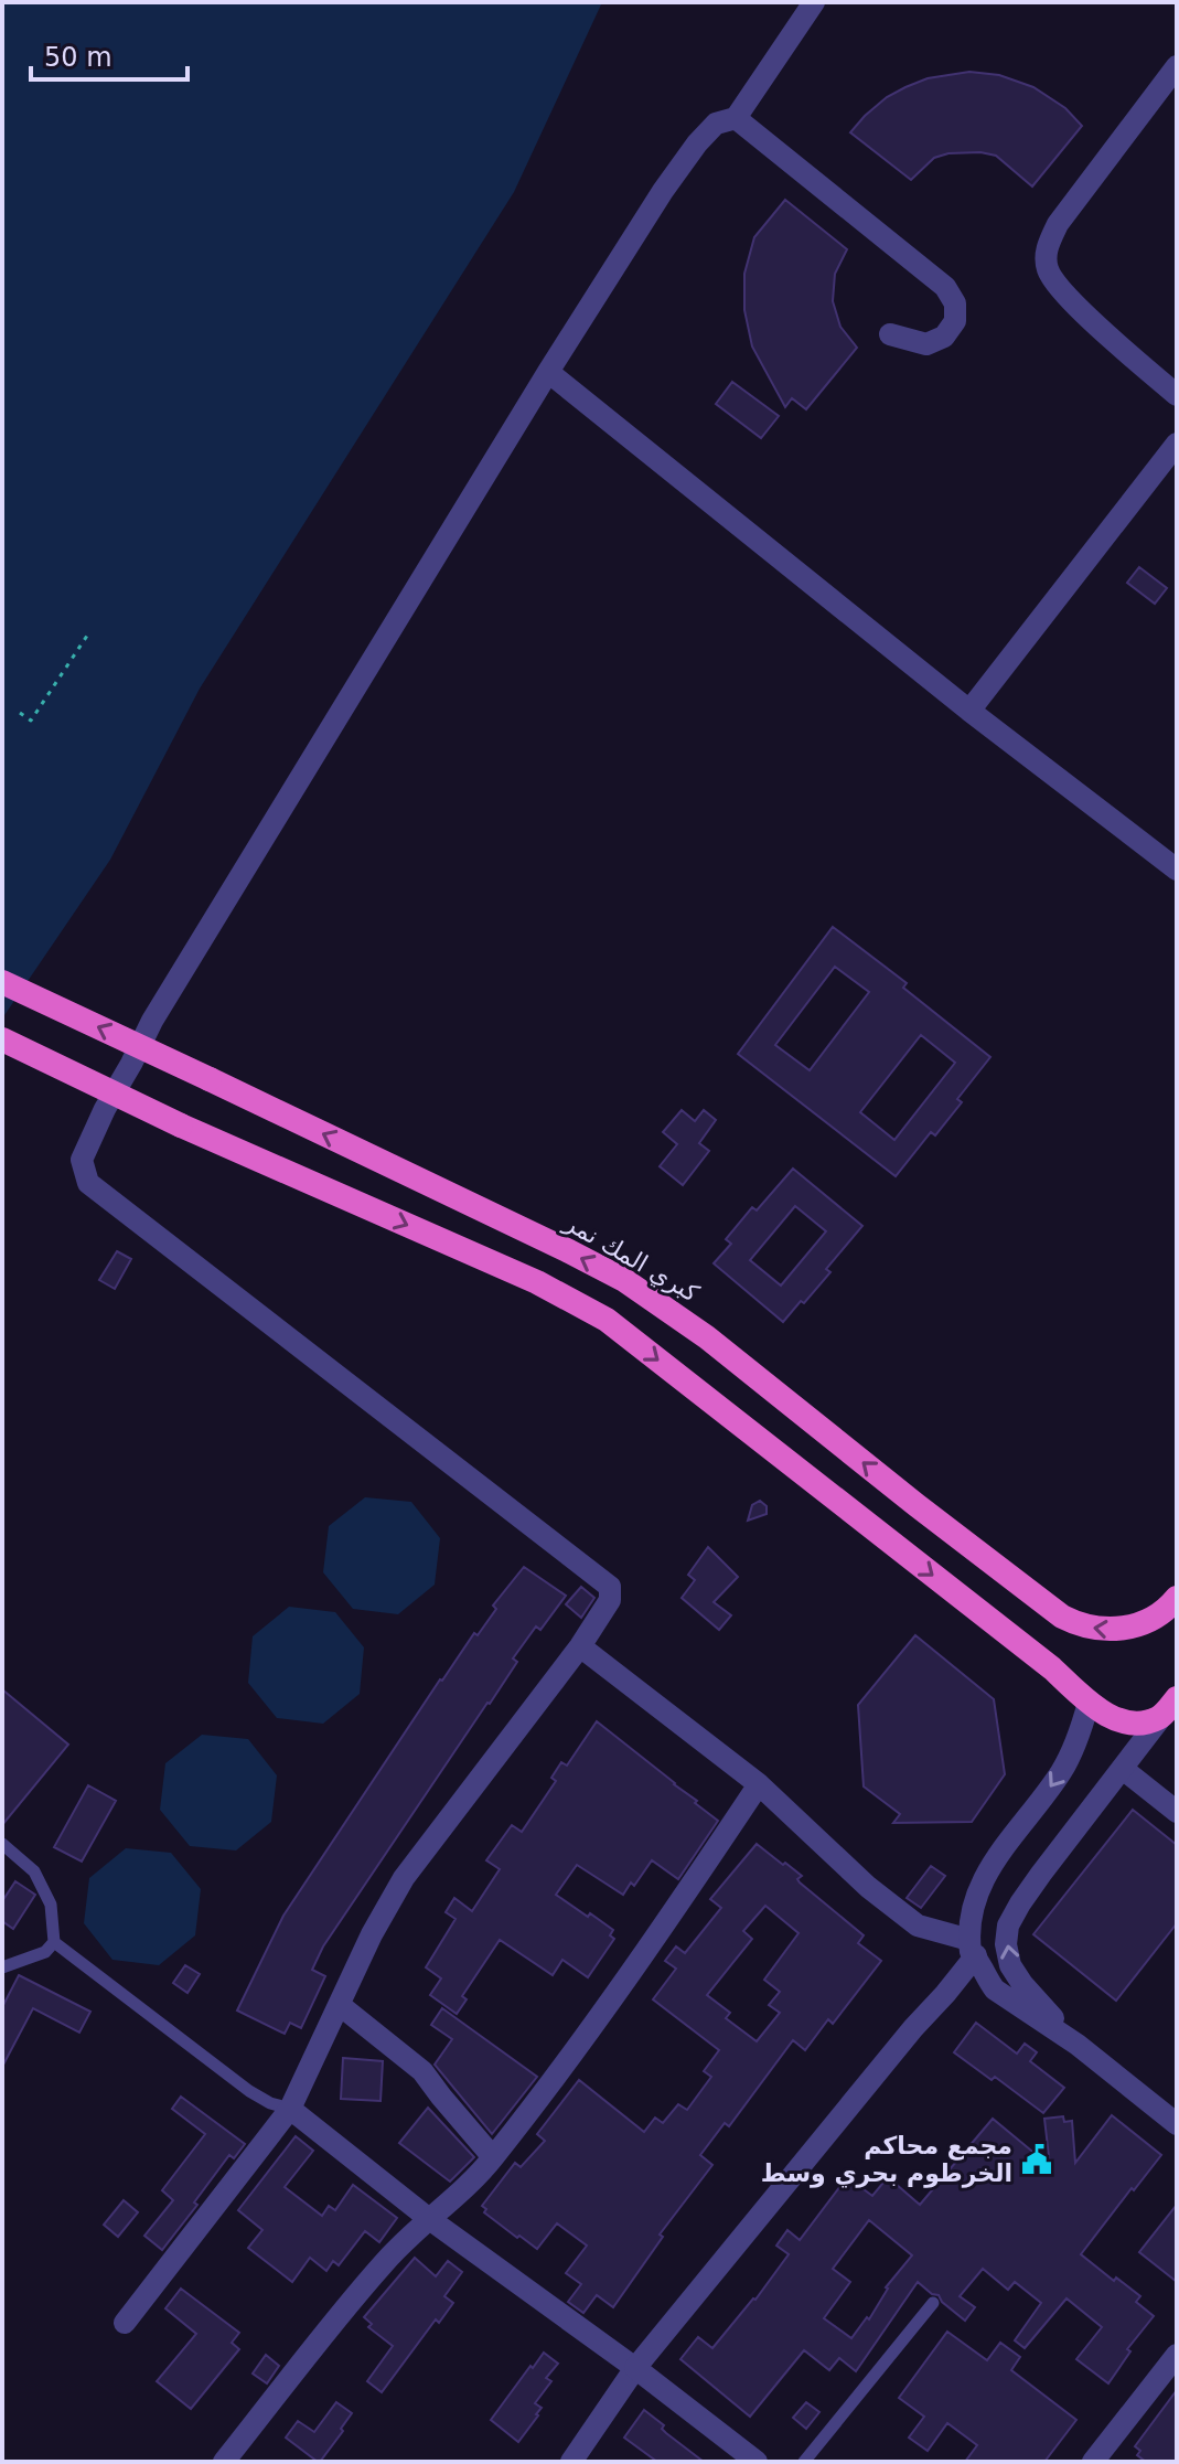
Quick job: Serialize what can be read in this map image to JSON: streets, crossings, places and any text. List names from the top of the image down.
{
  "streets": {
    "highway": ["كبري المك نمر"]
  },
  "places": {
    "public building": ["مجمع محاكم الخرطوم بحري وسط"]
  },
  "scale_bar": "50 m"
}
